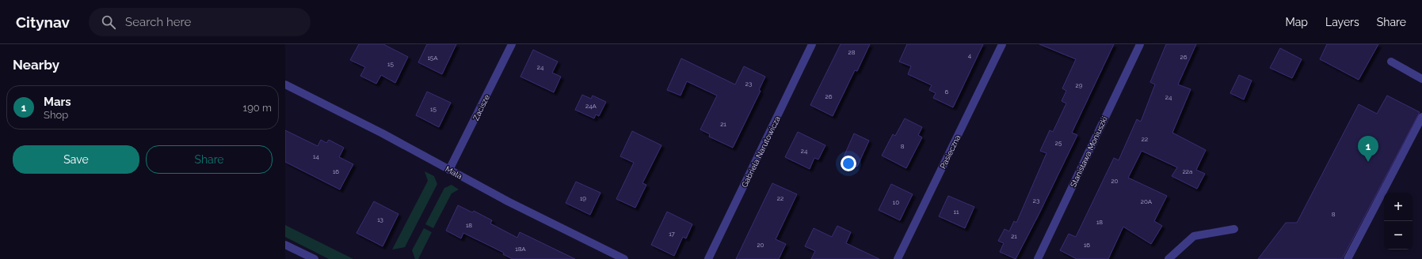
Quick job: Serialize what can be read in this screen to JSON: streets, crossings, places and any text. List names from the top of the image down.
{
  "streets": {
    "street": [
      "Zacisze",
      "Gabriela Narutowicza",
      "Pasieczna",
      "Stanisława Moniuszki",
      "Mała"
    ]
  },
  "crossings": [
    ["Zacisze", "Mała"]
  ],
  "house_numbers": [
    "28",
    "4",
    "26",
    "15A",
    "15",
    "24",
    "23",
    "29",
    "6",
    "26",
    "24",
    "24A",
    "15",
    "21",
    "22",
    "25",
    "8",
    "24",
    "14",
    "16",
    "22a",
    "20",
    "19",
    "22",
    "23",
    "20A",
    "10",
    "11",
    "8",
    "13",
    "18",
    "18",
    "17",
    "21",
    "20",
    "16",
    "18A"
  ],
  "page": {
    "header": "Citynav",
    "search": "Search here",
    "nav": ["Map", "Layers", "Share"],
    "heading": "Nearby",
    "list": [
      {
        "mark": "1",
        "name": "Mars",
        "note": "Shop",
        "value": "190 m"
      }
    ],
    "buttons": ["Save", "Share"],
    "pins": "1",
    "map_buttons": ["+", "−"]
  }
}
